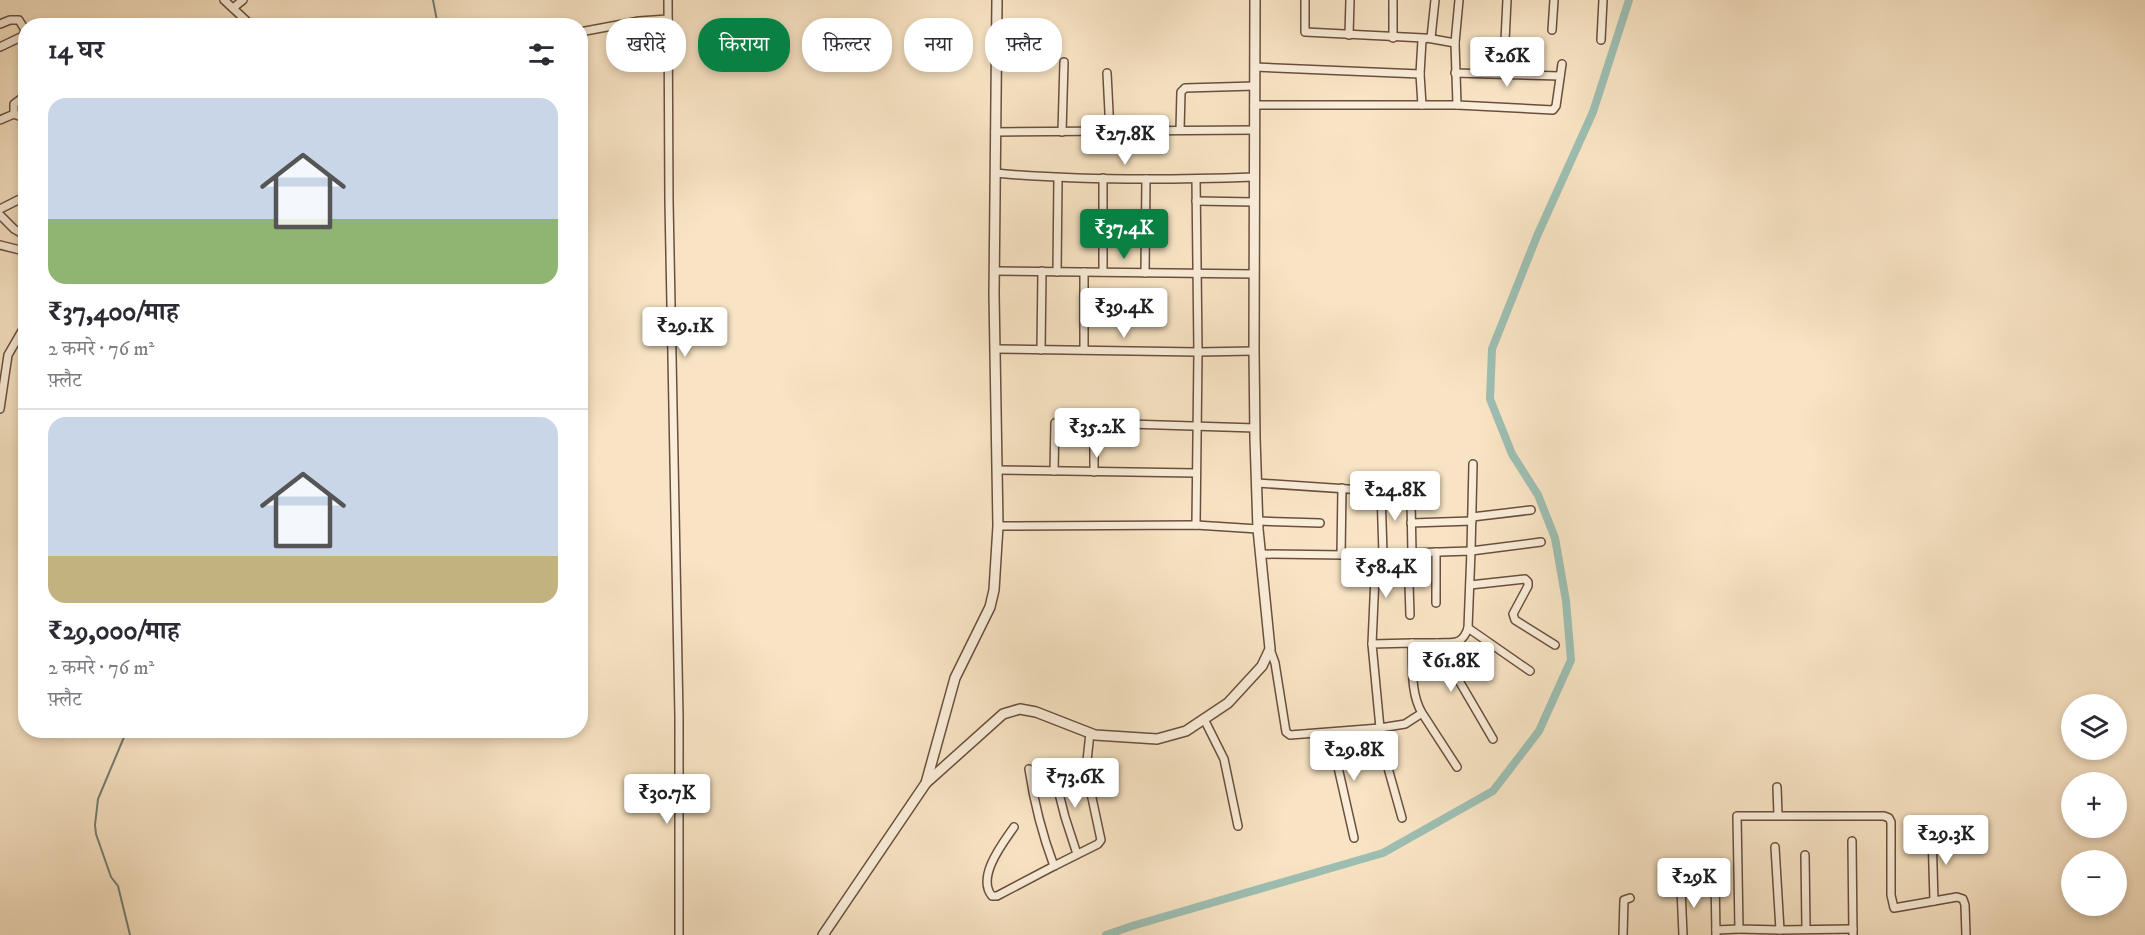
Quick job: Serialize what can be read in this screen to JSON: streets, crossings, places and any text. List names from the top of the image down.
{
  "page": {
    "chip": [
      "खरीदें",
      "किराया",
      "फ़िल्टर",
      "नया",
      "फ़्लैट"
    ],
    "heading": "14 घर",
    "price": [
      "₹26K",
      "₹27.8K",
      "₹37.4K",
      "₹39.4K",
      "₹29.1K",
      "₹35.2K",
      "₹24.8K",
      "₹58.4K",
      "₹61.8K",
      "₹29.8K",
      "₹73.6K",
      "₹30.7K",
      "₹29.3K",
      "₹29K"
    ],
    "list": [
      {
        "name": "₹37,400/माह",
        "note": "2 कमरे · 76 m² · फ़्लैट"
      },
      {
        "name": "₹29,000/माह",
        "note": "2 कमरे · 76 m² · फ़्लैट"
      }
    ],
    "map_buttons": ["+", "−"]
  }
}
